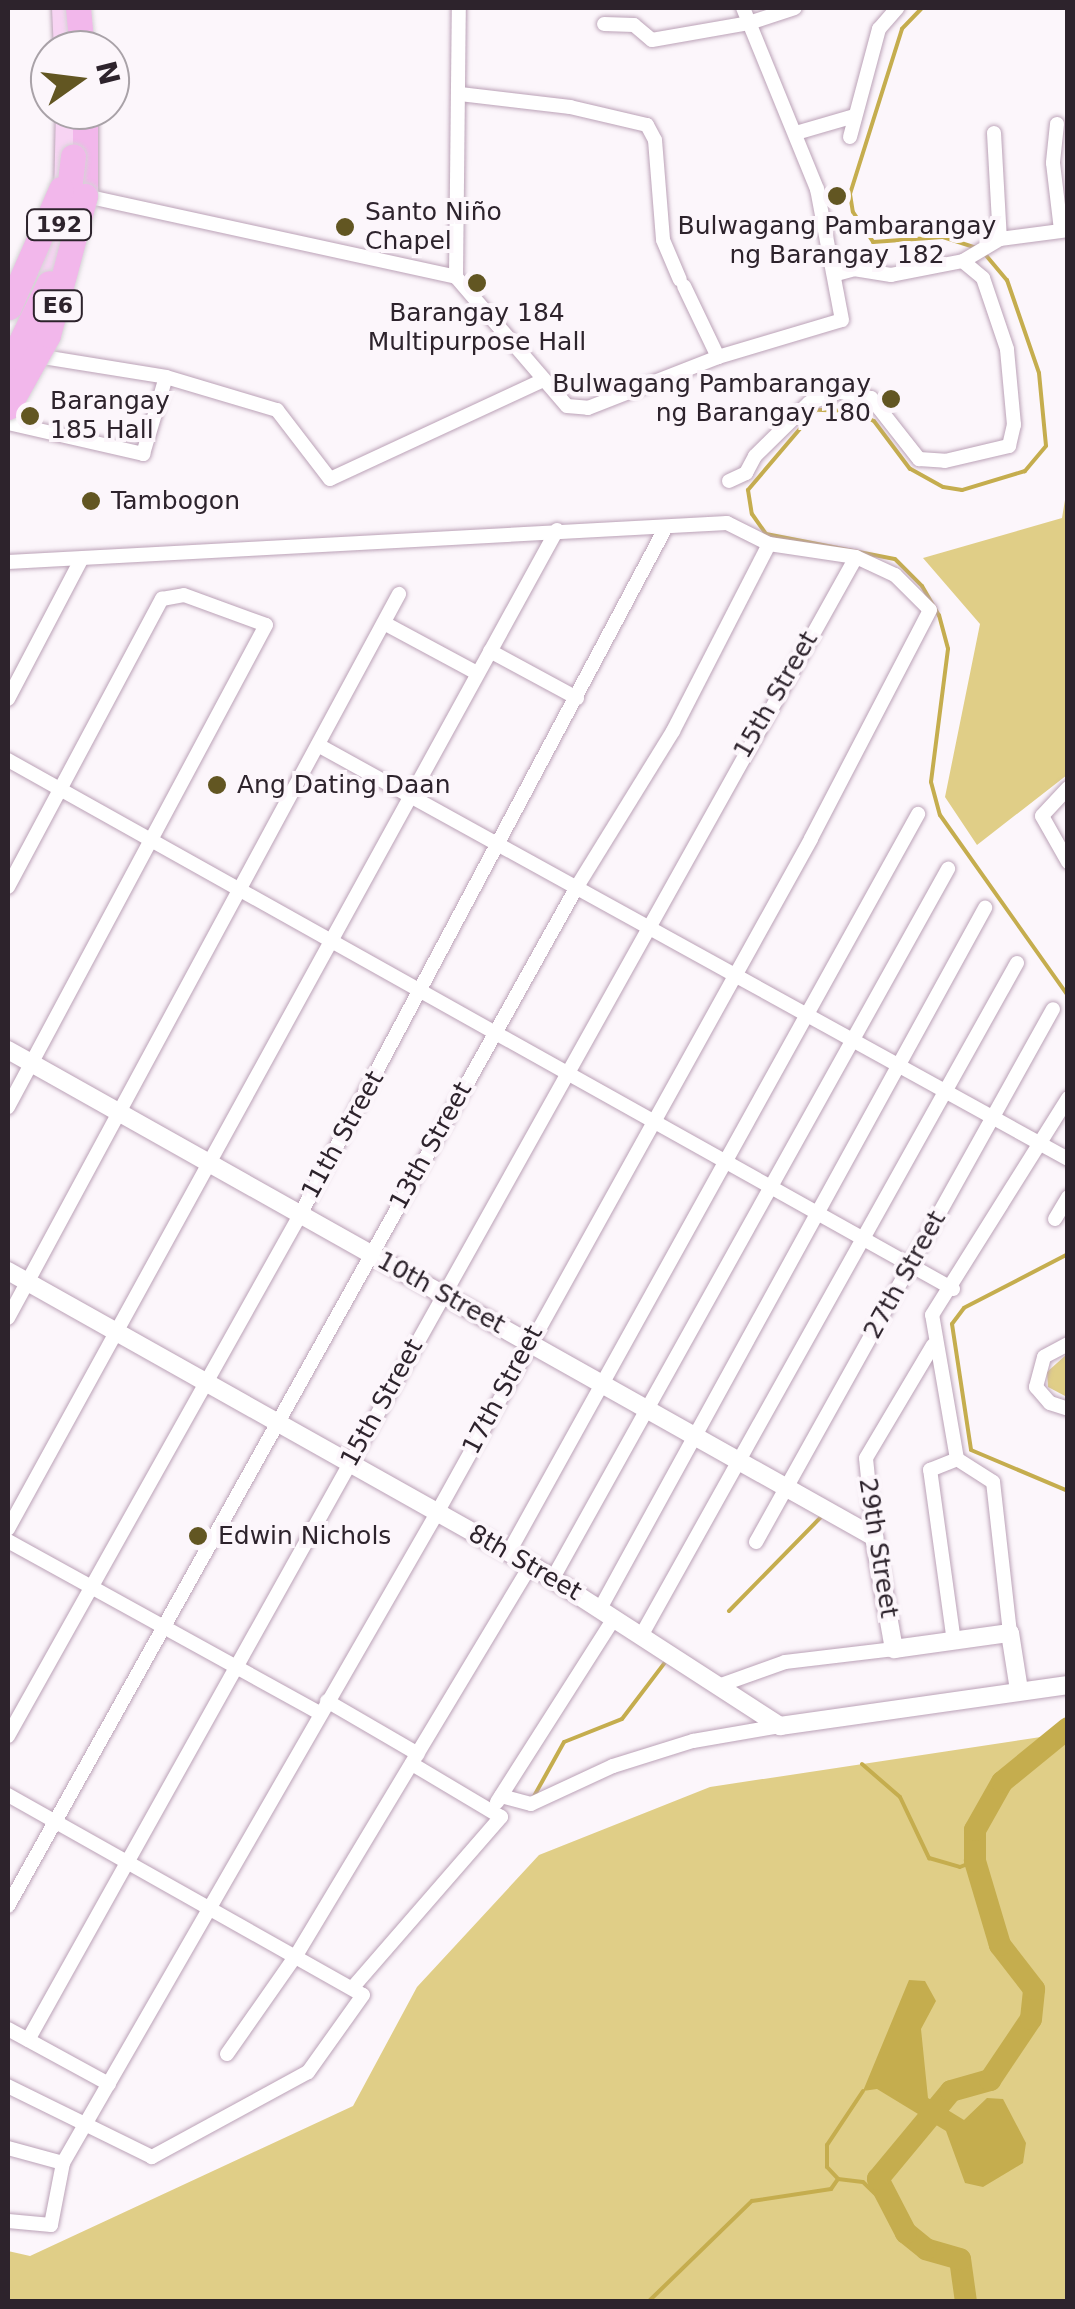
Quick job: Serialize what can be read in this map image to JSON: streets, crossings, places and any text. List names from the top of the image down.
{
  "streets": {
    "highway": ["E6"],
    "main road": ["192"],
    "street": [
      "15th Street",
      "11th Street",
      "13th Street",
      "27th Street",
      "10th Street",
      "17th Street",
      "29th Street",
      "8th Street"
    ]
  },
  "crossings": [
    ["192", "E6"],
    ["15th Street", "10th Street"],
    ["15th Street", "17th Street"],
    ["15th Street", "8th Street"],
    ["11th Street", "10th Street"],
    ["11th Street", "8th Street"],
    ["13th Street", "10th Street"],
    ["13th Street", "8th Street"],
    ["27th Street", "10th Street"],
    ["10th Street", "17th Street"],
    ["10th Street", "29th Street"],
    ["17th Street", "8th Street"]
  ],
  "places": [
    "Bulwagang Pambarangay ng Barangay 182",
    "Santo Niño Chapel",
    "Barangay 184 Multipurpose Hall",
    "Bulwagang Pambarangay ng Barangay 180",
    "Barangay 185 Hall",
    "Tambogon",
    "Ang Dating Daan",
    "Edwin Nichols"
  ],
  "north": "right"
}
